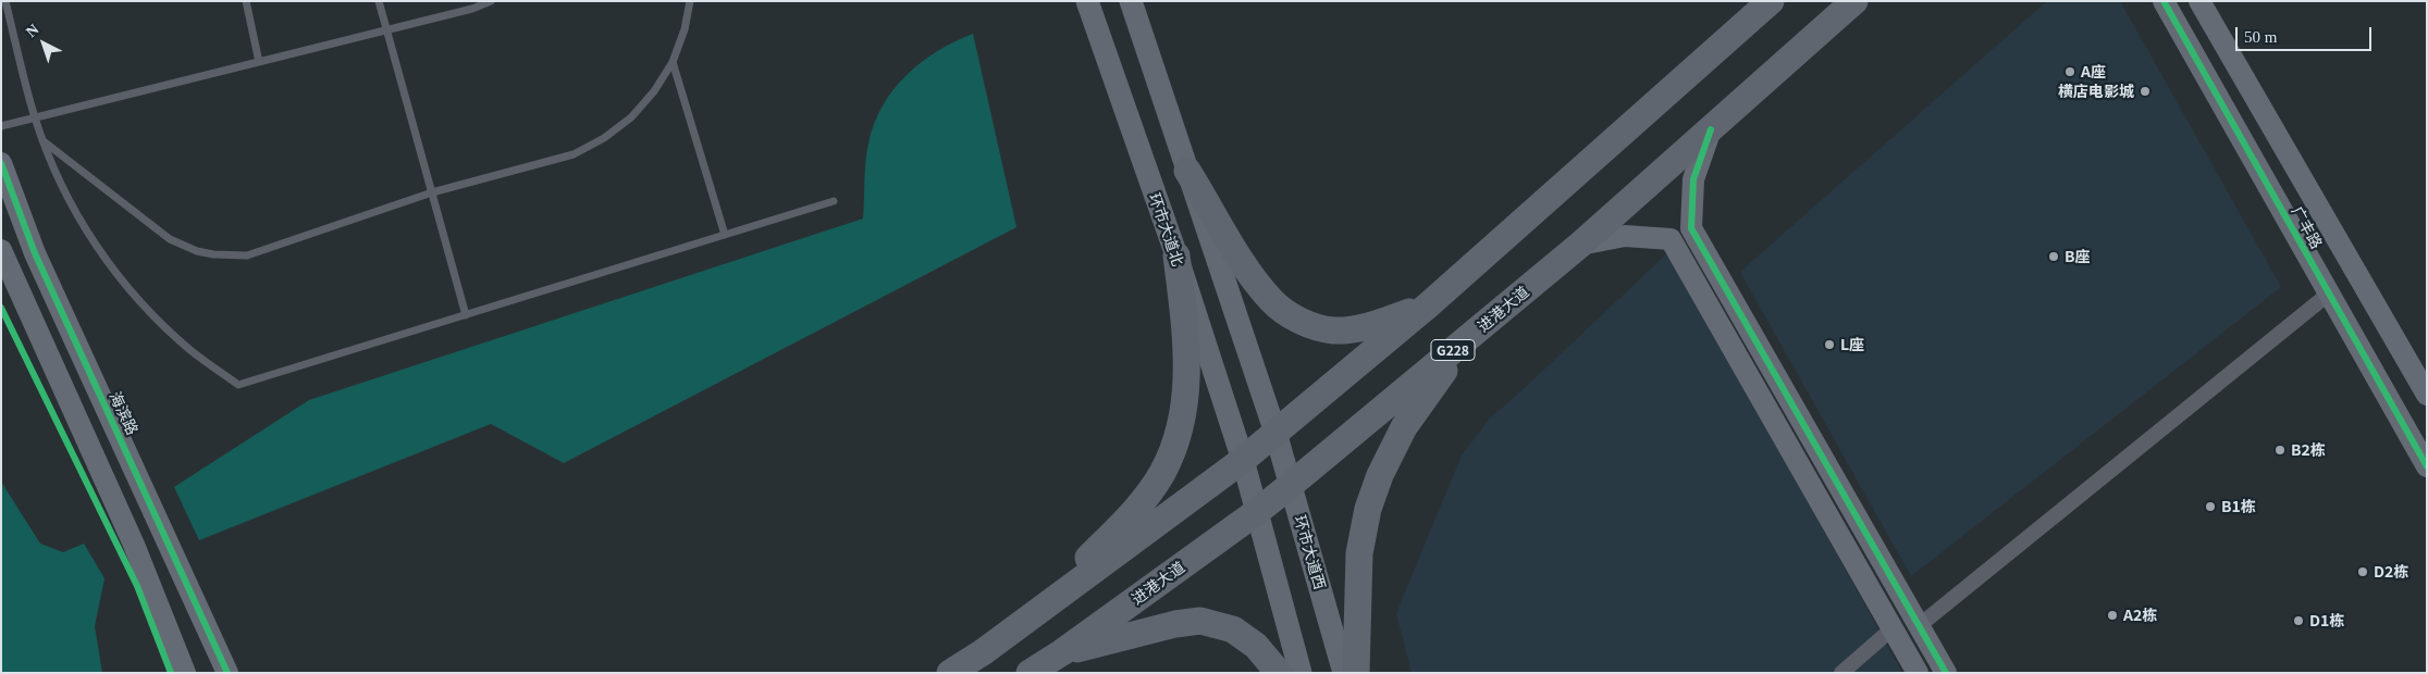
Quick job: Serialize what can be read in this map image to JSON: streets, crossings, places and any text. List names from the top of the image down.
{
  "streets": {
    "highway": ["进港大道", "G228"],
    "main road": ["环市大道北", "环市大道西"],
    "street": ["广丰路", "海滨路"]
  },
  "crossings": [
    ["进港大道", "环市大道西"]
  ],
  "places": [
    "A座",
    "横店电影城",
    "B座",
    "L座",
    "B2栋",
    "B1栋",
    "D2栋",
    "A2栋",
    "D1栋"
  ],
  "scale_bar": "50 m",
  "north": "top left"
}
